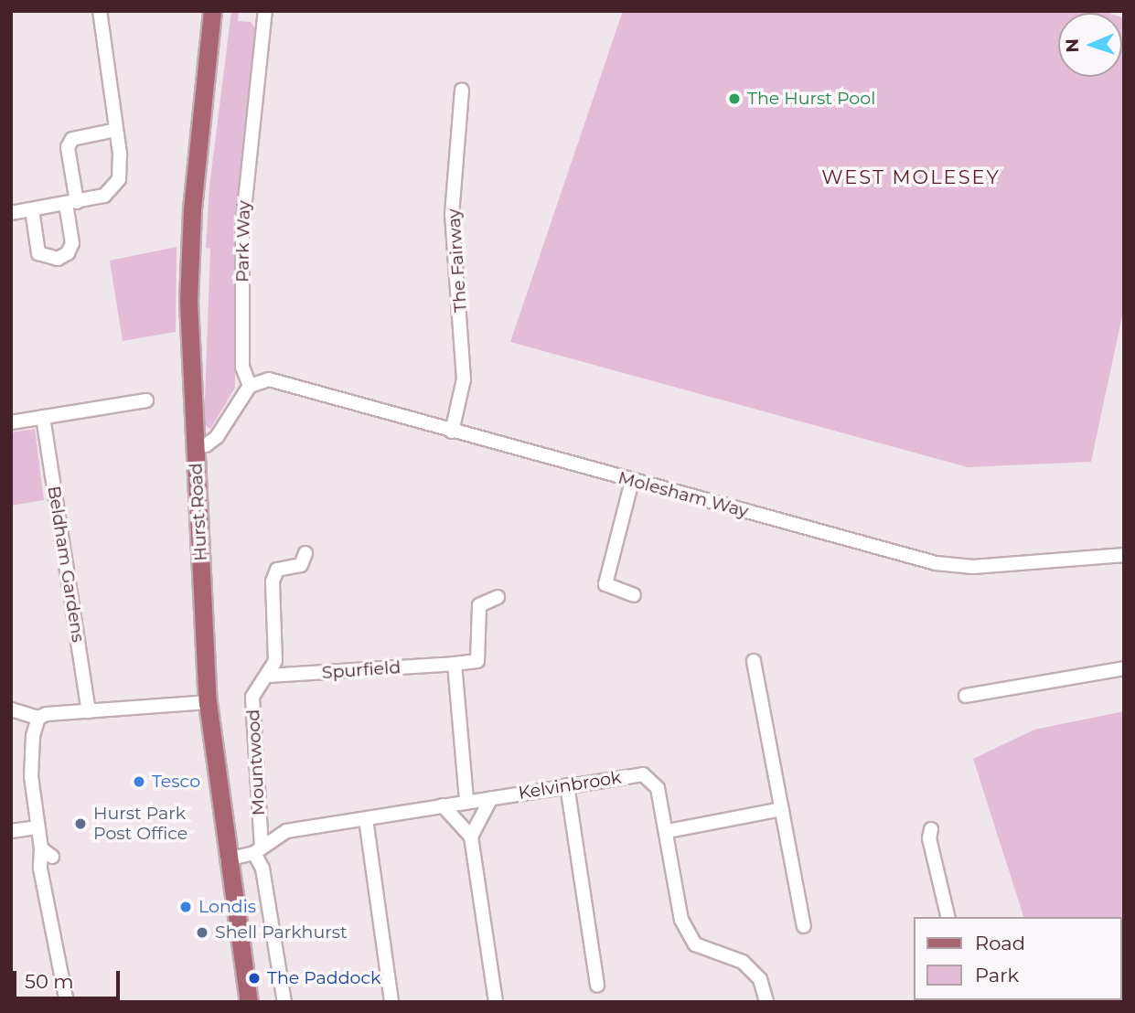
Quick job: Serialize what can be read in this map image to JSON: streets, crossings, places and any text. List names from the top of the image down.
{
  "streets": {
    "main road": ["Hurst Road"],
    "street": [
      "Park Way",
      "The Fairway",
      "Molesham Way",
      "Beldham Gardens",
      "Spurfield",
      "Mountwood",
      "Kelvinbrook"
    ]
  },
  "crossings": [
    ["Park Way", "Molesham Way"],
    ["The Fairway", "Molesham Way"],
    ["Hurst Road", "Kelvinbrook"],
    ["Spurfield", "Mountwood"],
    ["Mountwood", "Kelvinbrook"]
  ],
  "districts": ["WEST MOLESEY"],
  "places": [
    "The Hurst Pool",
    "Tesco",
    "Hurst Park Post Office",
    "Londis",
    "Shell Parkhurst",
    "The Paddock"
  ],
  "legend": ["Road", "Park"],
  "scale_bar": "50 m",
  "north": "left"
}
